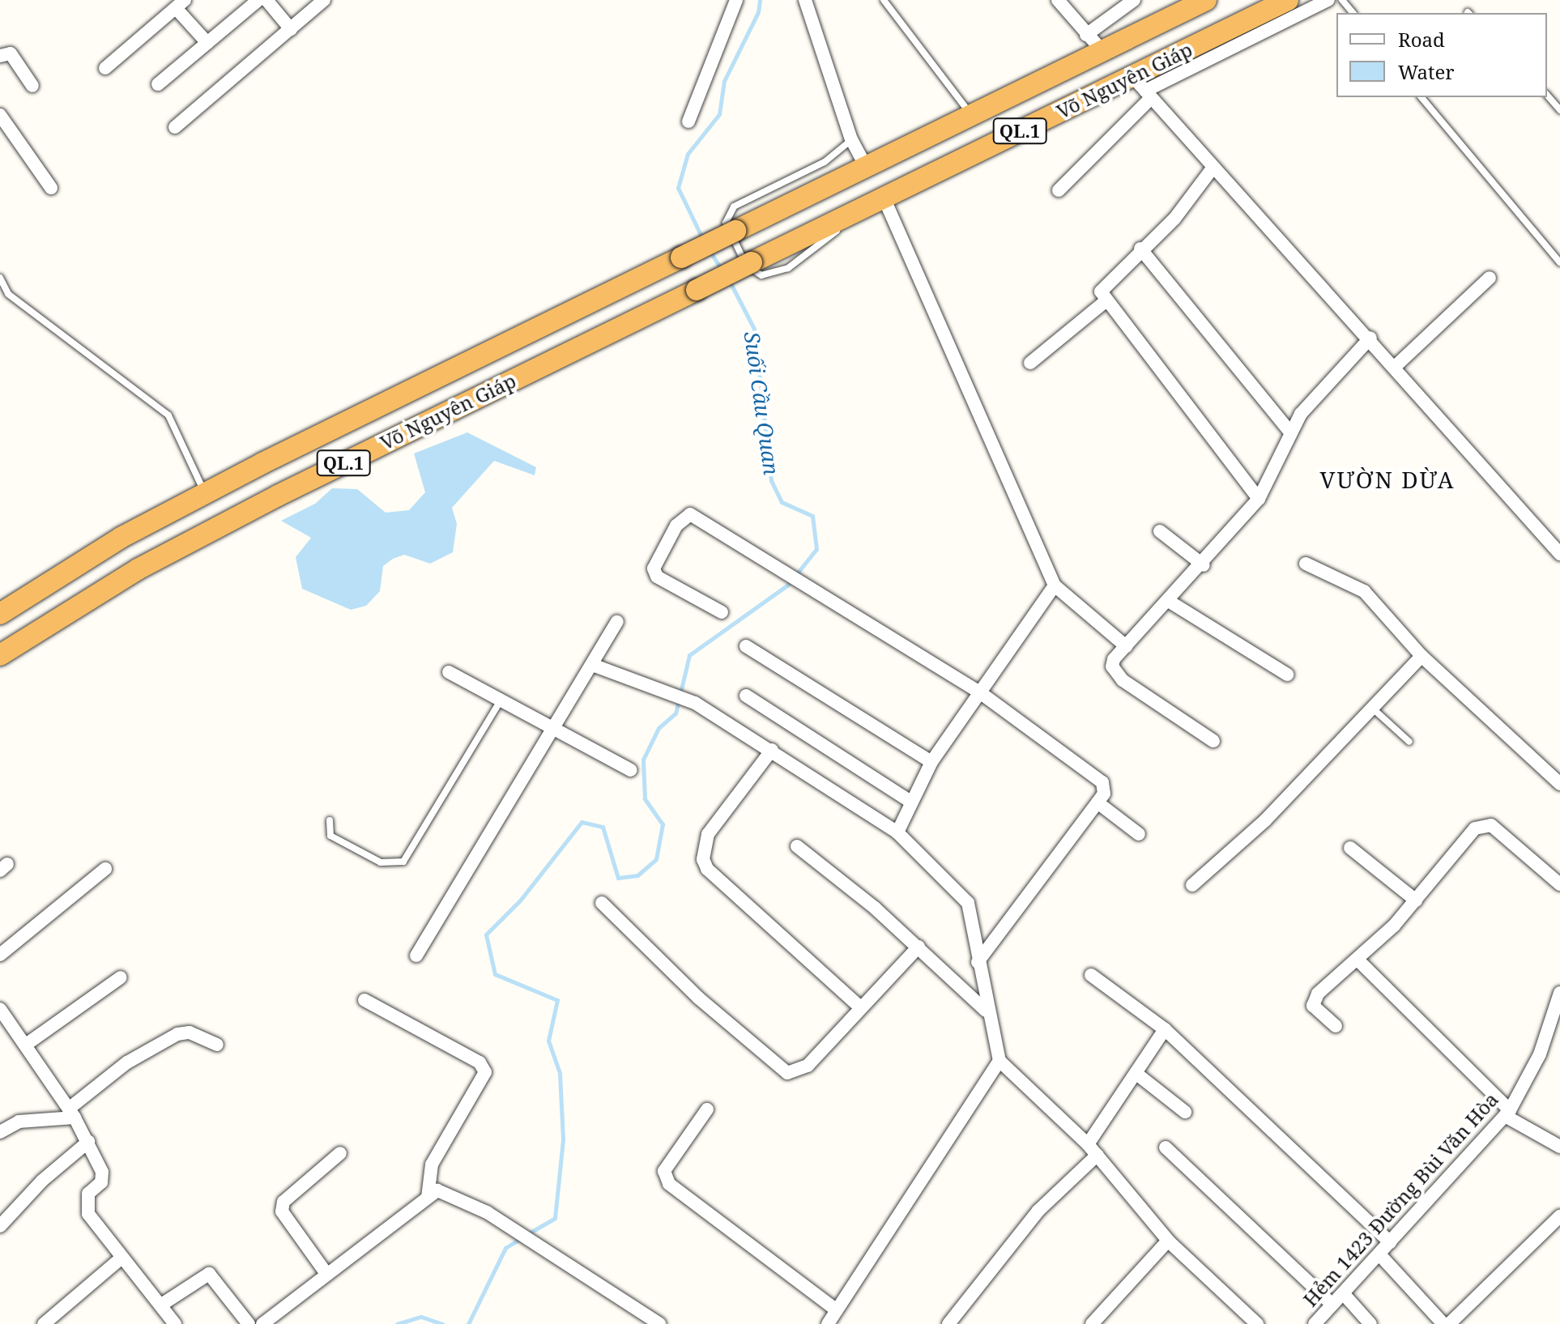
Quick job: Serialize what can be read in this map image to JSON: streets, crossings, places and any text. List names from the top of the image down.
{
  "streets": {
    "highway": ["Võ Nguyên Giáp", "QL.1"],
    "street": ["Hẻm 1423 Đường Bùi Văn Hòa"]
  },
  "districts": ["VƯỜN DỪA"],
  "water": ["Suối Cầu Quan"],
  "legend": ["Road", "Water"]
}
